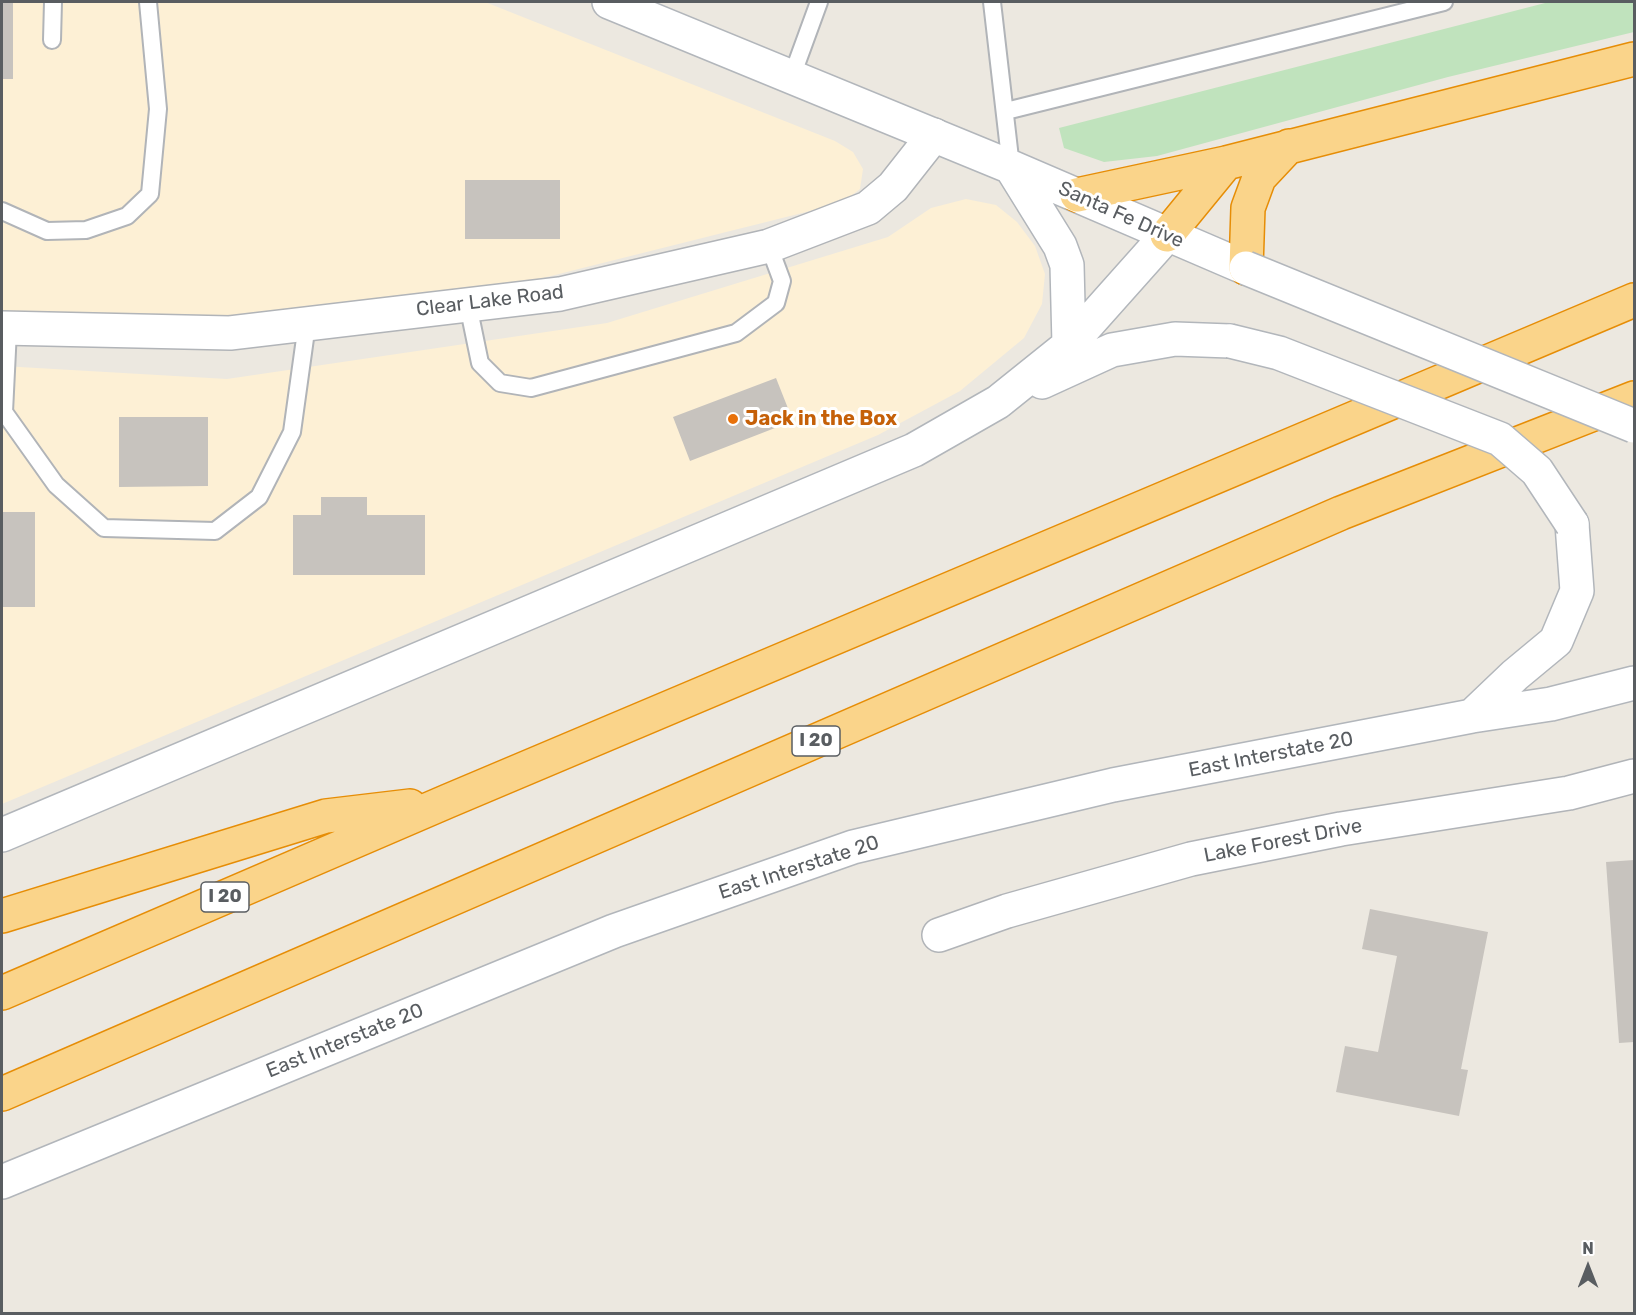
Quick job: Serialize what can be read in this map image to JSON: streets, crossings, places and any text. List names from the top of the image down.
{
  "streets": {
    "highway": ["I 20"],
    "main road": [
      "Santa Fe Drive",
      "Clear Lake Road",
      "East Interstate 20",
      "Lake Forest Drive"
    ]
  },
  "crossings": [
    ["Santa Fe Drive", "Clear Lake Road"]
  ],
  "places": ["Jack in the Box"],
  "north": "top"
}
